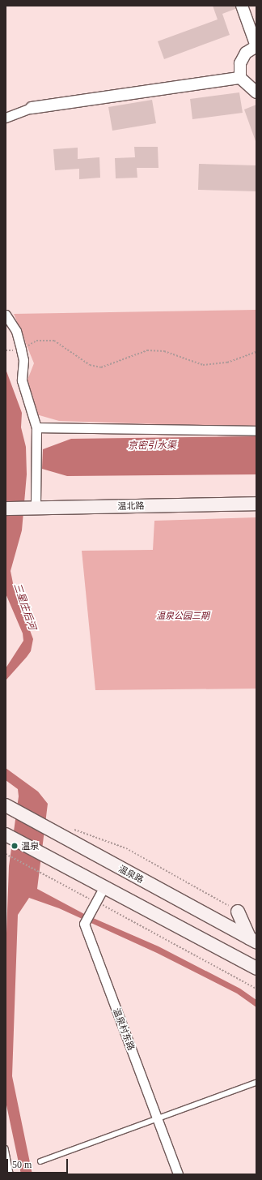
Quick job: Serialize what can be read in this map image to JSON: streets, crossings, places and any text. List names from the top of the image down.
{
  "streets": {
    "main road": ["温北路", "温泉路"],
    "street": ["温泉村东路"]
  },
  "water": ["京密引水渠", "三星庄后河"],
  "parks": ["温泉公园三期"],
  "places": ["温泉"],
  "scale_bar": "50 m"
}
